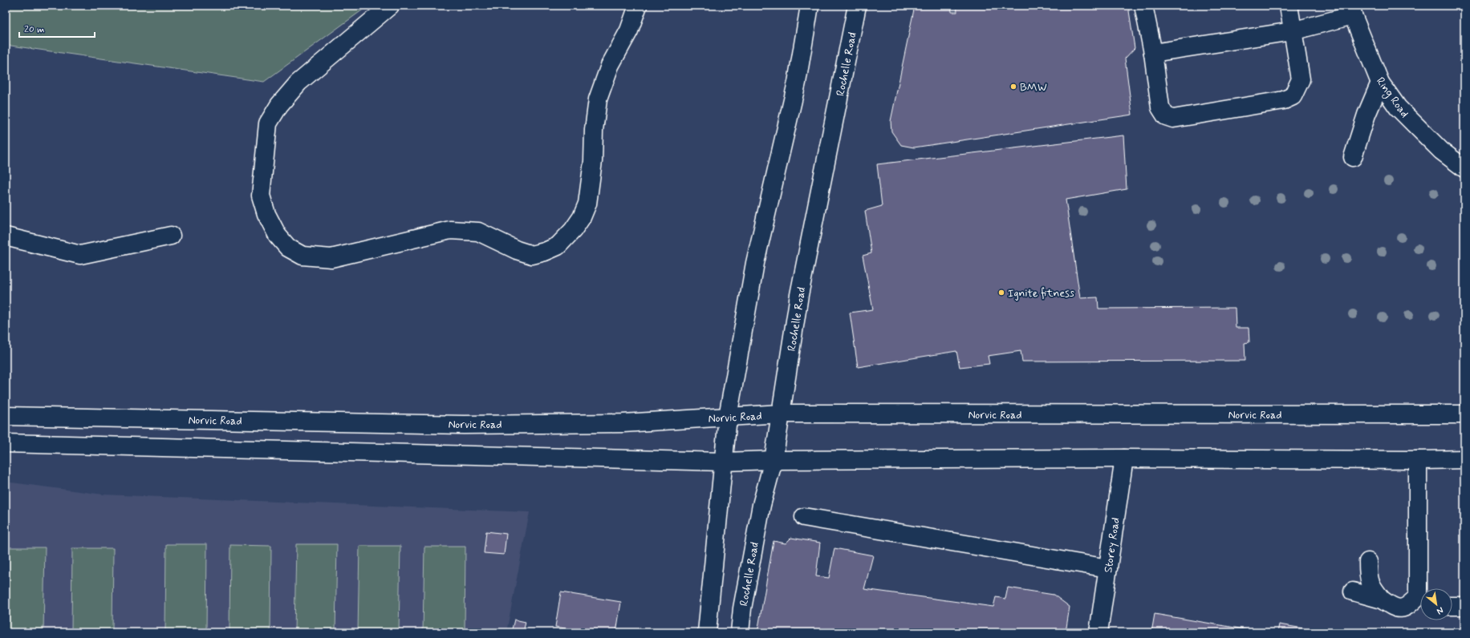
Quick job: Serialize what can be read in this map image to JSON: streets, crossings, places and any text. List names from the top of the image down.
{
  "streets": {
    "street": [
      "Rochelle Road",
      "Ring Road",
      "Norvic Road",
      "Storey Road"
    ]
  },
  "crossings": [
    ["Rochelle Road", "Norvic Road"]
  ],
  "places": ["BMW", "Ignite fitness"],
  "scale_bar": "20 m",
  "north": "bottom right"
}
